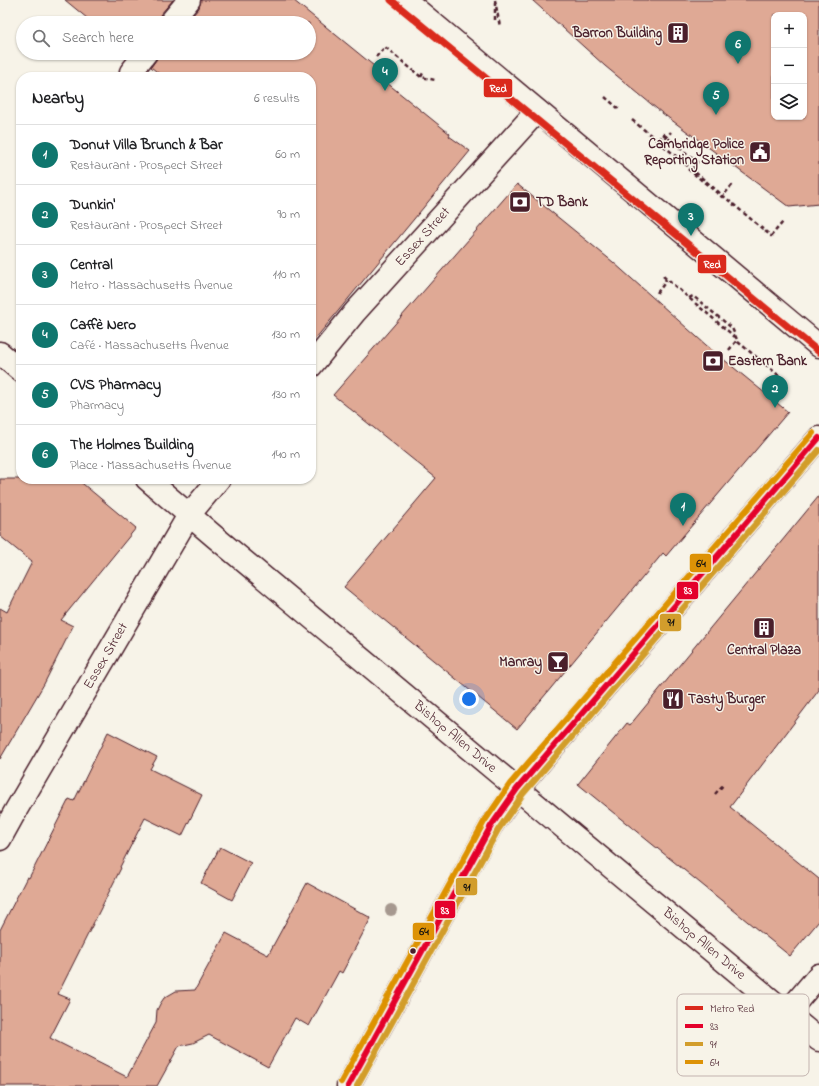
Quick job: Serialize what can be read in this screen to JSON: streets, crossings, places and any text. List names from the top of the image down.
{
  "streets": {
    "street": ["Essex Street", "Bishop Allen Drive"]
  },
  "crossings": [
    ["Essex Street", "Bishop Allen Drive"]
  ],
  "places": {
    "building": ["Barron Building", "Central Plaza"],
    "public building": ["Cambridge Police Reporting Station"],
    "bank": ["TD Bank", "Eastern Bank"],
    "bar": ["Manray"],
    "restaurant": ["Tasty Burger"]
  },
  "lines": [
    "metro line Red",
    "transit line 64",
    "transit line 83",
    "transit line 91"
  ],
  "legend": [
    "Metro Red",
    "83",
    "91",
    "64"
  ],
  "page": {
    "map_buttons": ["+", "−"],
    "search": "Search here",
    "pins": [
      "6",
      "4",
      "5",
      "3",
      "2",
      "1"
    ],
    "heading": ["Nearby", "6 results"],
    "list": [
      {
        "mark": "1",
        "name": "Donut Villa Brunch & Bar",
        "note": "Restaurant · Prospect Street",
        "value": "60 m"
      },
      {
        "mark": "2",
        "name": "Dunkin'",
        "note": "Restaurant · Prospect Street",
        "value": "90 m"
      },
      {
        "mark": "3",
        "name": "Central",
        "note": "Metro · Massachusetts Avenue",
        "value": "110 m"
      },
      {
        "mark": "4",
        "name": "Caffè Nero",
        "note": "Café · Massachusetts Avenue",
        "value": "130 m"
      },
      {
        "mark": "5",
        "name": "CVS Pharmacy",
        "note": "Pharmacy",
        "value": "130 m"
      },
      {
        "mark": "6",
        "name": "The Holmes Building",
        "note": "Place · Massachusetts Avenue",
        "value": "140 m"
      }
    ]
  }
}
